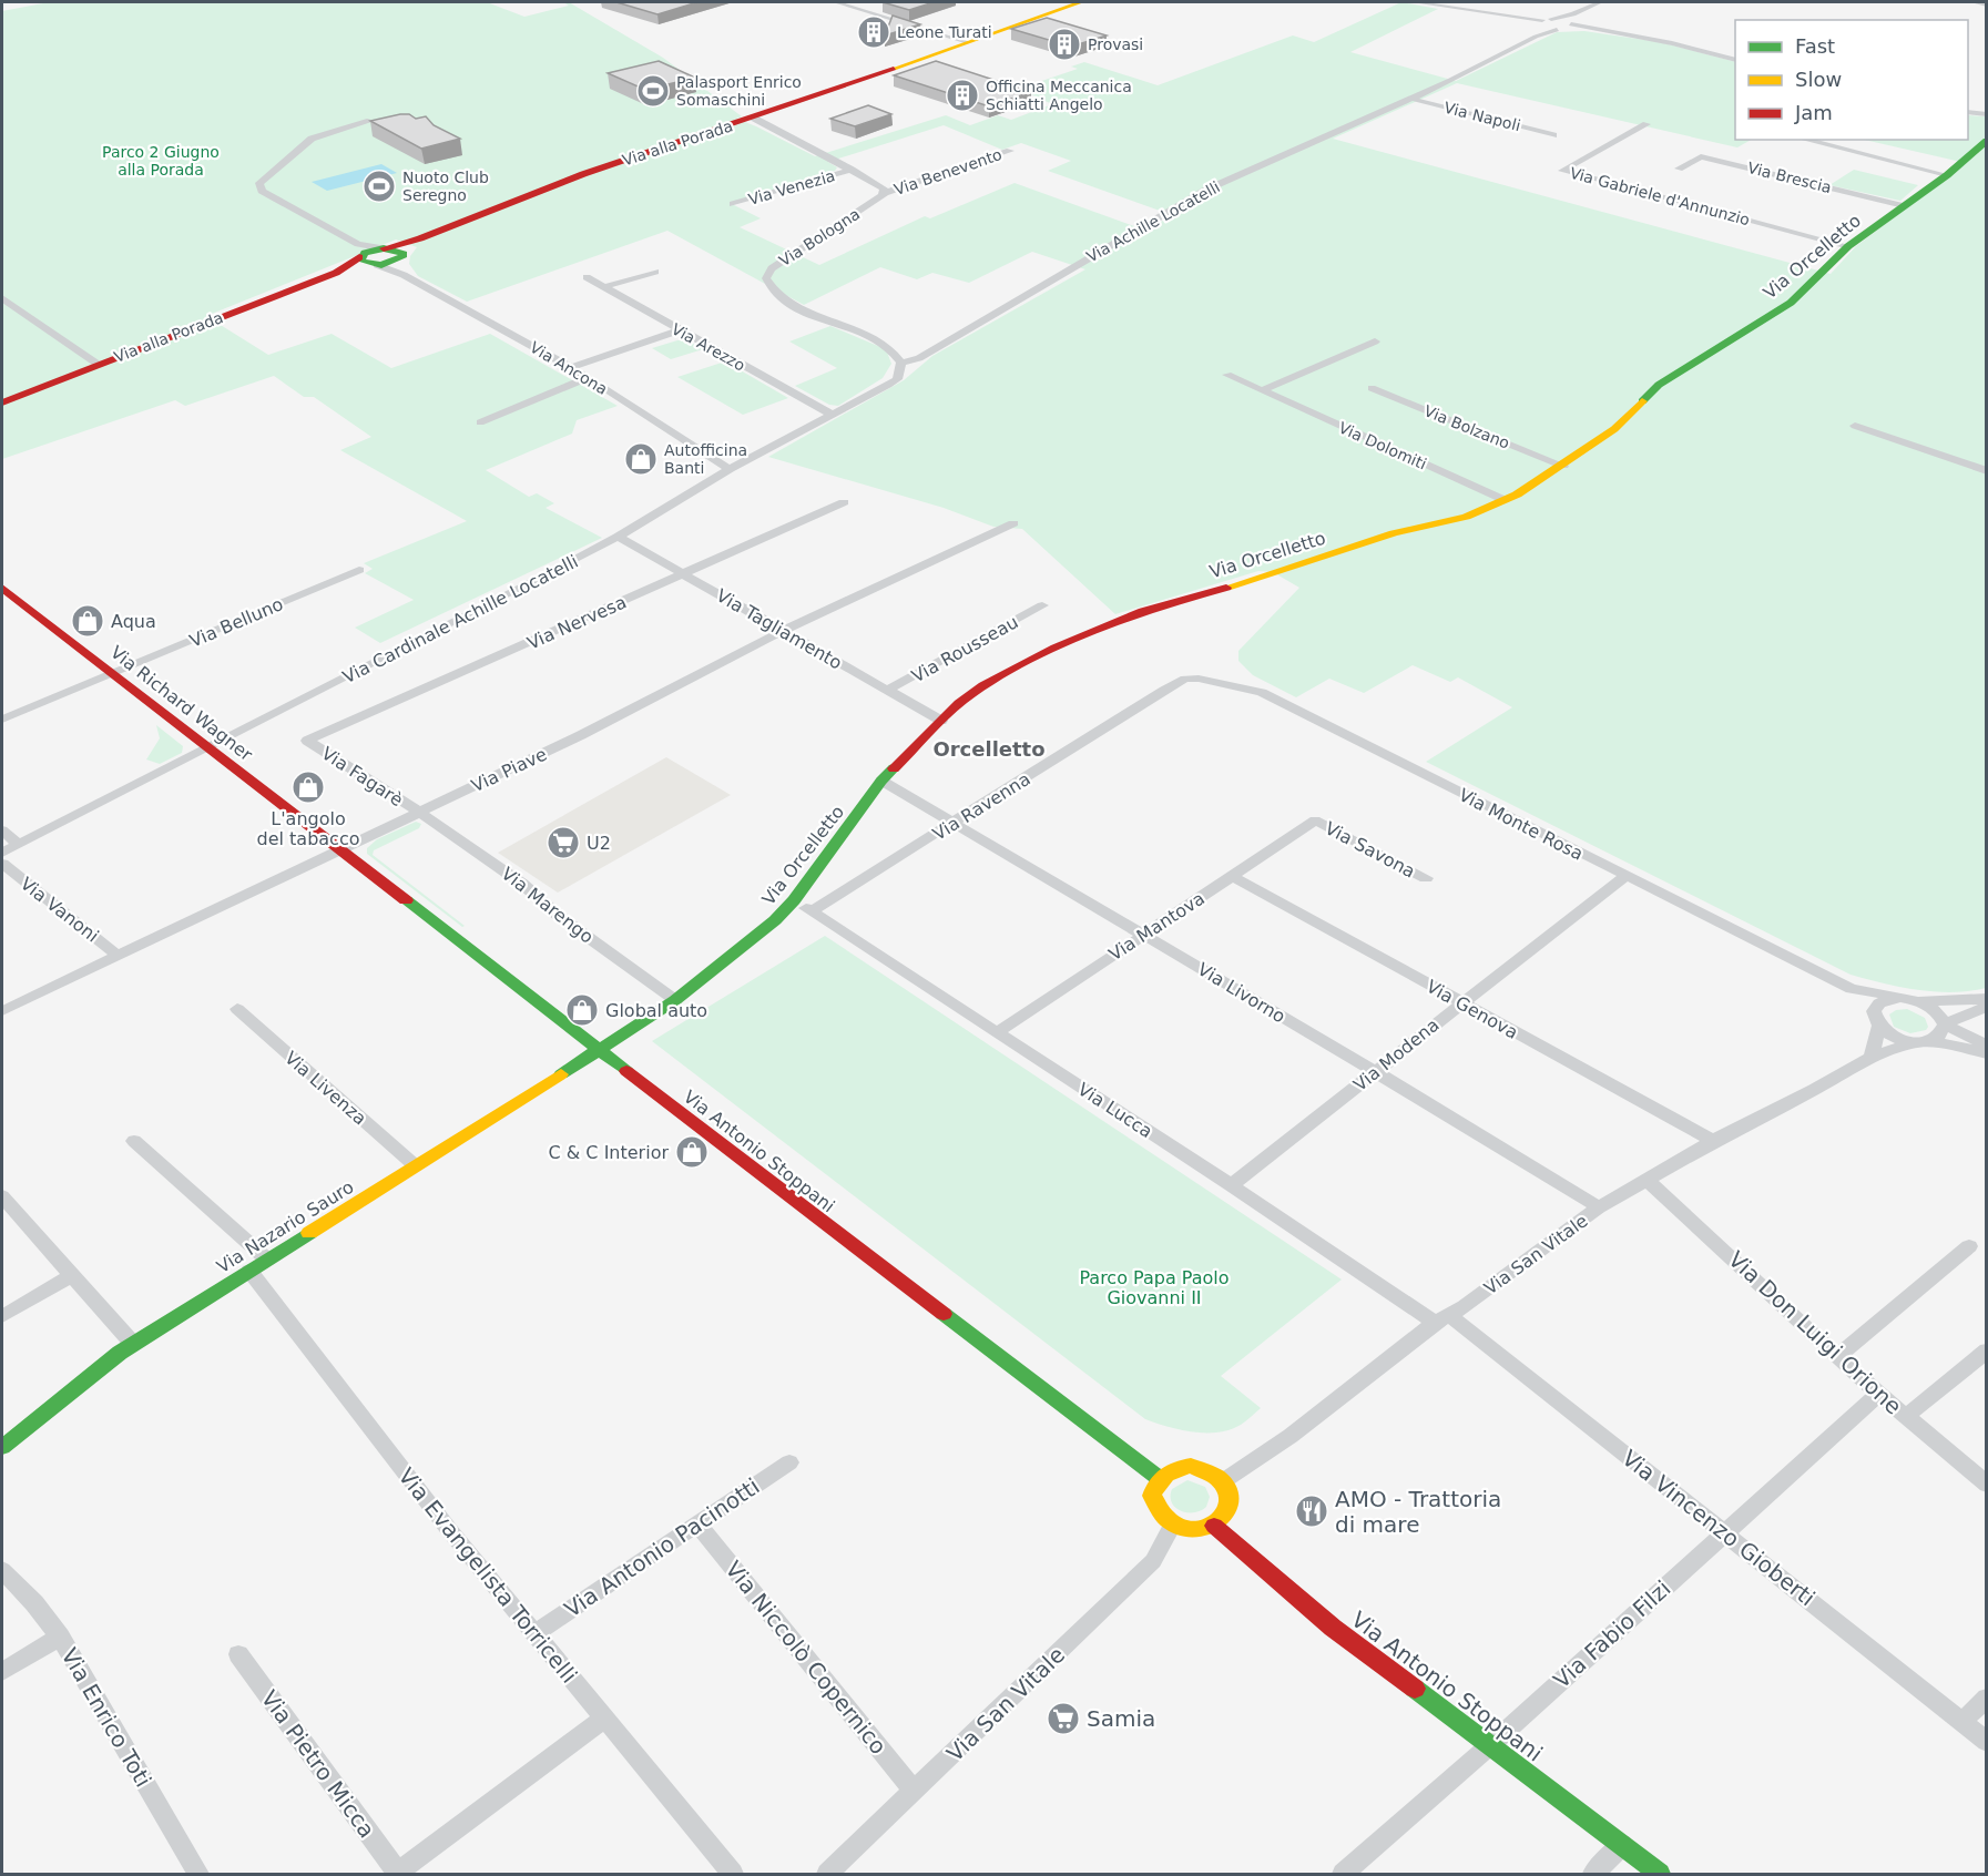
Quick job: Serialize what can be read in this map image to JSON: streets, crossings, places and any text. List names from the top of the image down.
{
  "streets": {
    "street": [
      "Via Napoli",
      "Via alla Porada",
      "Via Benevento",
      "Via Brescia",
      "Via Venezia",
      "Via Gabriele d'Annunzio",
      "Via Achille Locatelli",
      "Via Bologna",
      "Via Orcelletto",
      "Via Arezzo",
      "Via Ancona",
      "Via Bolzano",
      "Via Dolomiti",
      "Via Cardinale Achille Locatelli",
      "Via Belluno",
      "Via Nervesa",
      "Via Tagliamento",
      "Via Rousseau",
      "Via Richard Wagner",
      "Via Piave",
      "Via Fagarè",
      "Via Ravenna",
      "Via Monte Rosa",
      "Via Savona",
      "Via Marengo",
      "Via Vanoni",
      "Via Mantova",
      "Via Livorno",
      "Via Genova",
      "Via Modena",
      "Via Livenza",
      "Via Lucca",
      "Via Antonio Stoppani",
      "Via Nazario Sauro",
      "Via San Vitale",
      "Via Don Luigi Orione",
      "Via Vincenzo Gioberti",
      "Via Antonio Pacinotti",
      "Via Evangelista Torricelli",
      "Via Fabio Filzi",
      "Via Niccolò Copernico",
      "Via Enrico Toti",
      "Via Pietro Micca"
    ]
  },
  "crossings": [
    ["Via Napoli", "Via Achille Locatelli"],
    ["Via alla Porada", "Via Ancona"],
    ["Via Benevento", "Via Bologna"],
    ["Via Brescia", "Via Orcelletto"],
    ["Via Gabriele d'Annunzio", "Via Orcelletto"],
    ["Via Achille Locatelli", "Via Bologna"],
    ["Via Achille Locatelli", "Via Cardinale Achille Locatelli"],
    ["Via Bologna", "Via Cardinale Achille Locatelli"],
    ["Via Orcelletto", "Via Bolzano"],
    ["Via Orcelletto", "Via Dolomiti"],
    ["Via Orcelletto", "Via Tagliamento"],
    ["Via Orcelletto", "Via Marengo"],
    ["Via Orcelletto", "Via Livorno"],
    ["Via Orcelletto", "Via Lucca"],
    ["Via Orcelletto", "Via Antonio Stoppani"],
    ["Via Orcelletto", "Via Nazario Sauro"],
    ["Via Arezzo", "Via Cardinale Achille Locatelli"],
    ["Via Ancona", "Via Cardinale Achille Locatelli"],
    ["Via Cardinale Achille Locatelli", "Via Tagliamento"],
    ["Via Cardinale Achille Locatelli", "Via Richard Wagner"],
    ["Via Belluno", "Via Richard Wagner"],
    ["Via Nervesa", "Via Tagliamento"],
    ["Via Nervesa", "Via Fagarè"],
    ["Via Tagliamento", "Via Rousseau"],
    ["Via Tagliamento", "Via Piave"],
    ["Via Richard Wagner", "Via Piave"],
    ["Via Richard Wagner", "Via Antonio Stoppani"],
    ["Via Piave", "Via Fagarè"],
    ["Via Piave", "Via Marengo"],
    ["Via Piave", "Via Vanoni"],
    ["Via Piave", "Via Antonio Stoppani"],
    ["Via Fagarè", "Via Marengo"],
    ["Via Ravenna", "Via Monte Rosa"],
    ["Via Ravenna", "Via Livorno"],
    ["Via Ravenna", "Via Lucca"],
    ["Via Monte Rosa", "Via Modena"],
    ["Via Monte Rosa", "Via San Vitale"],
    ["Via Savona", "Via Mantova"],
    ["Via Mantova", "Via Livorno"],
    ["Via Mantova", "Via Genova"],
    ["Via Mantova", "Via Lucca"],
    ["Via Livorno", "Via Modena"],
    ["Via Livorno", "Via San Vitale"],
    ["Via Genova", "Via Modena"],
    ["Via Genova", "Via San Vitale"],
    ["Via Modena", "Via Lucca"],
    ["Via Livenza", "Via Nazario Sauro"],
    ["Via Lucca", "Via San Vitale"],
    ["Via Lucca", "Via Vincenzo Gioberti"],
    ["Via Antonio Stoppani", "Via Nazario Sauro"],
    ["Via Antonio Stoppani", "Via San Vitale"],
    ["Via Antonio Stoppani", "Via Fabio Filzi"],
    ["Via Nazario Sauro", "Via Evangelista Torricelli"],
    ["Via San Vitale", "Via Don Luigi Orione"],
    ["Via San Vitale", "Via Vincenzo Gioberti"],
    ["Via San Vitale", "Via Niccolò Copernico"],
    ["Via Don Luigi Orione", "Via Fabio Filzi"],
    ["Via Vincenzo Gioberti", "Via Fabio Filzi"],
    ["Via Antonio Pacinotti", "Via Evangelista Torricelli"],
    ["Via Antonio Pacinotti", "Via Niccolò Copernico"]
  ],
  "districts": ["Orcelletto"],
  "parks": ["Parco 2 Giugno alla Porada", "Parco Papa Paolo Giovanni II"],
  "places": {
    "building": ["Leone Turati", "Provasi", "Officina Meccanica Schiatti Angelo"],
    "sports": ["Palasport Enrico Somaschini", "Nuoto Club Seregno"],
    "shop": [
      "Autofficina Banti",
      "Aqua",
      "L'angolo del tabacco",
      "Global auto",
      "C & C Interior"
    ],
    "supermarket": ["U2", "Samia"],
    "restaurant": ["AMO - Trattoria di mare"]
  },
  "legend": ["Fast", "Slow", "Jam"]
}
